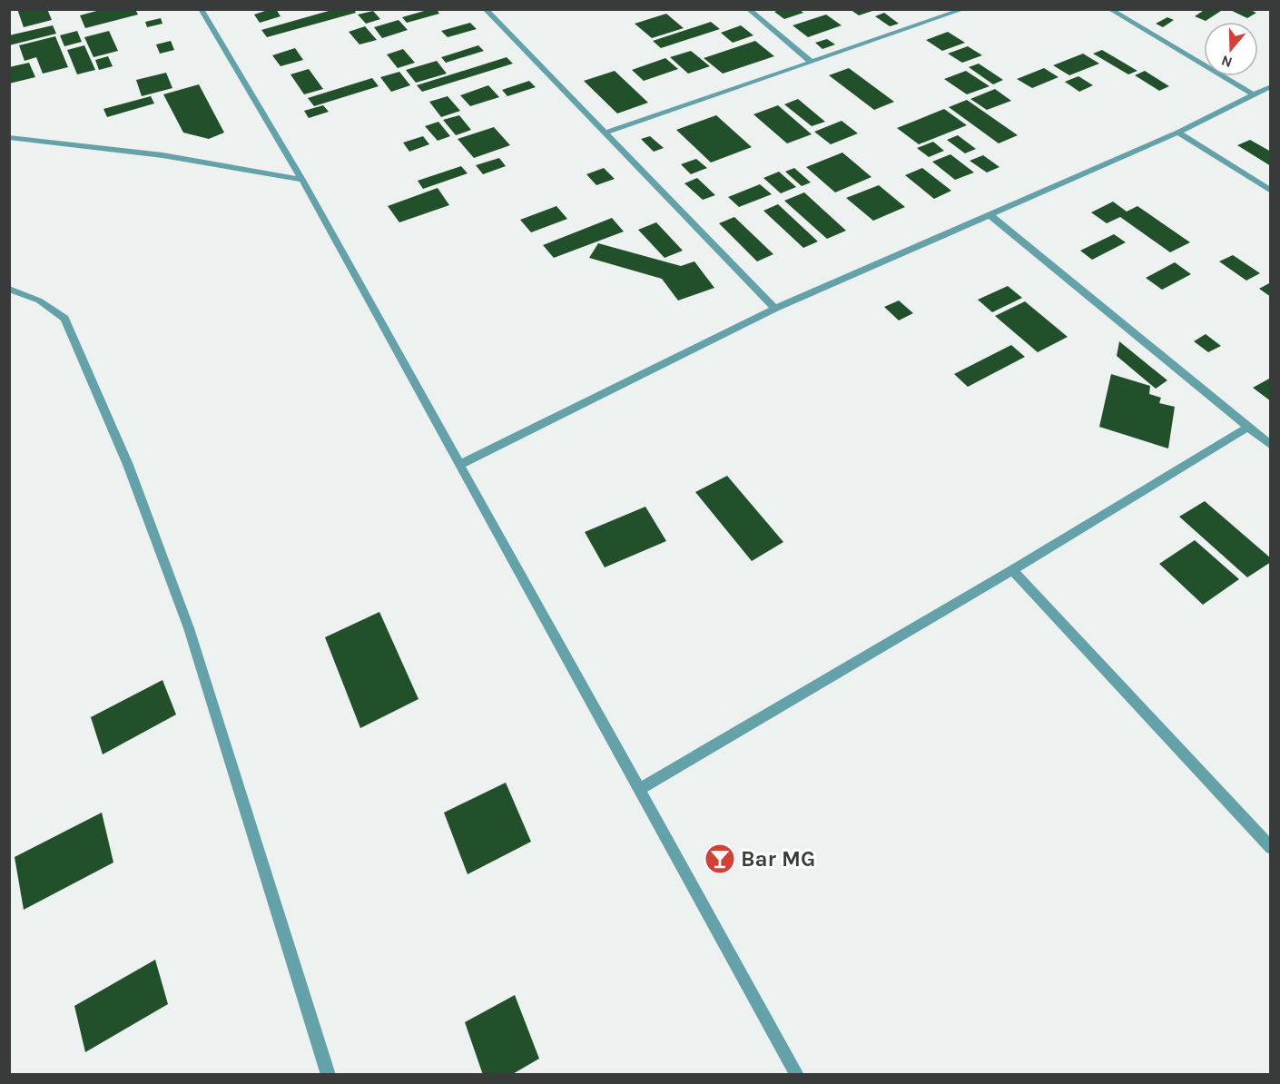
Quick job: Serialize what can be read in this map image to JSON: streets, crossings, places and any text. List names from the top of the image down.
{
  "places": {
    "bar": ["Bar MG"]
  },
  "north": "bottom"
}
